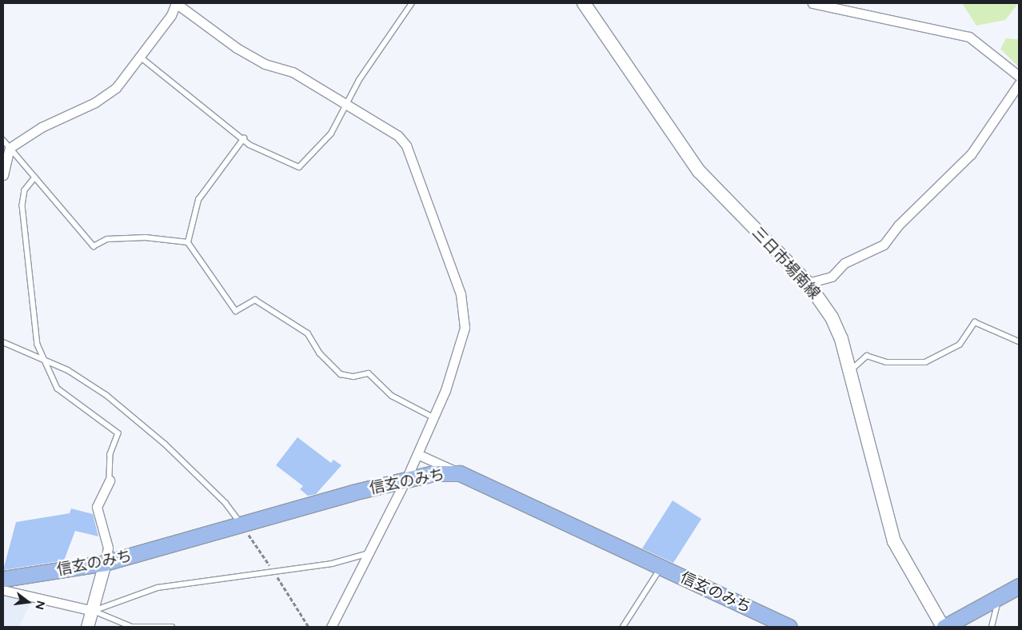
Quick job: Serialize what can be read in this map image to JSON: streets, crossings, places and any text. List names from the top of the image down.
{
  "streets": {
    "main road": ["三日市場南線", "信玄のみち"]
  },
  "north": "right"
}
